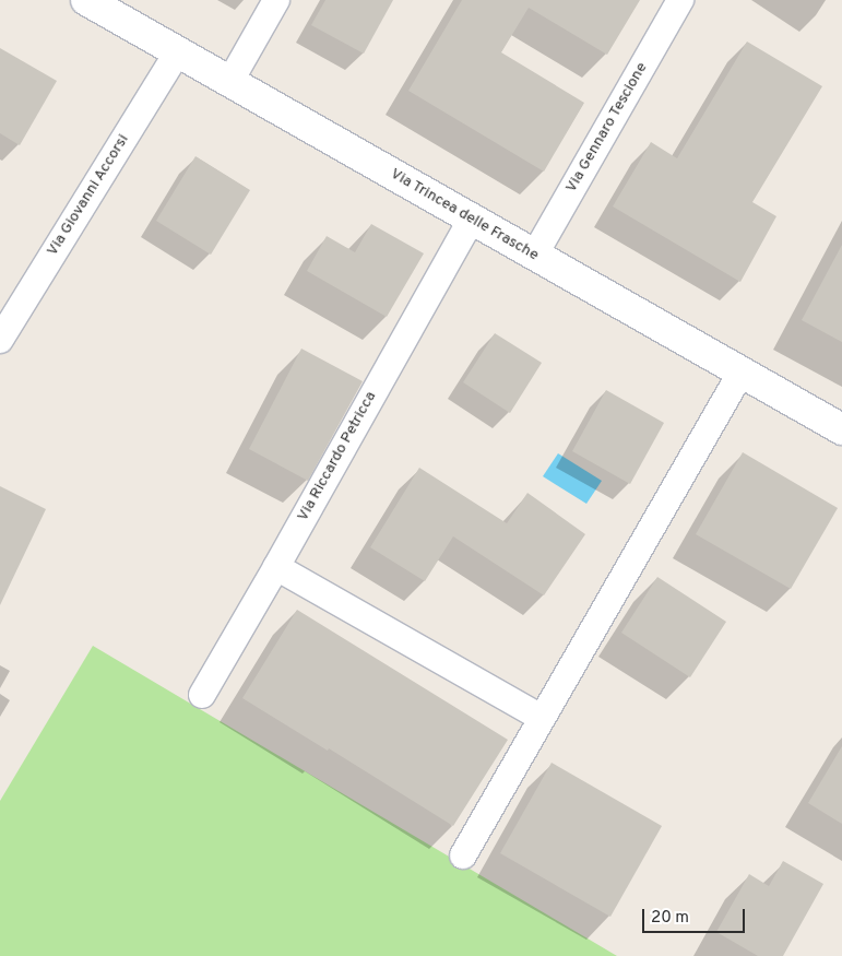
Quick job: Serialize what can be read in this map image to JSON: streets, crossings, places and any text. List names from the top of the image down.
{
  "streets": {
    "street": [
      "Via Gennaro Tescione",
      "Via Giovanni Accorsi",
      "Via Trincea delle Frasche",
      "Via Riccardo Petricca"
    ]
  },
  "crossings": [
    ["Via Gennaro Tescione", "Via Trincea delle Frasche"],
    ["Via Giovanni Accorsi", "Via Trincea delle Frasche"],
    ["Via Trincea delle Frasche", "Via Riccardo Petricca"]
  ],
  "scale_bar": "20 m"
}
